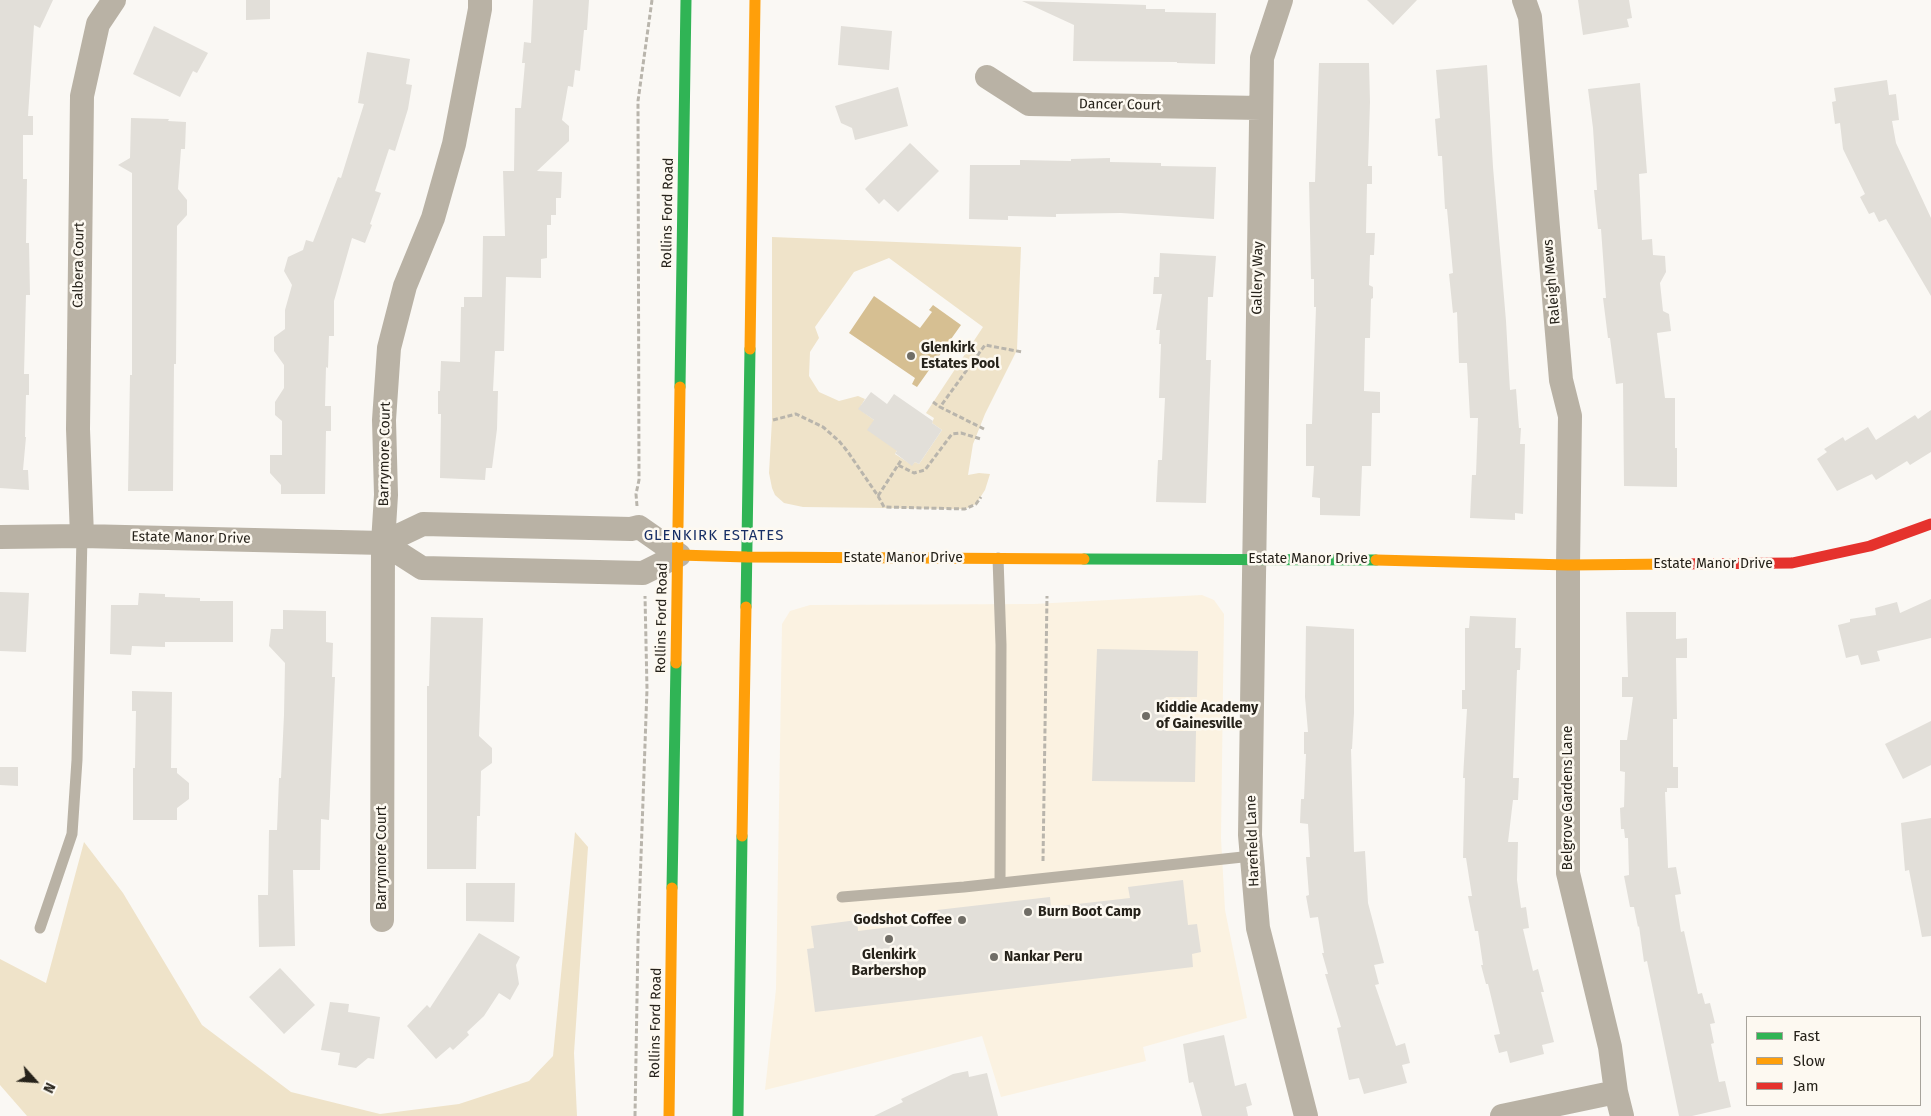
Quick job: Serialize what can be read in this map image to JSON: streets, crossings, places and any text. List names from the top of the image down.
{
  "streets": {
    "main road": ["Rollins Ford Road", "Estate Manor Drive"],
    "street": [
      "Dancer Court",
      "Calbera Court",
      "Gallery Way",
      "Raleigh Mews",
      "Barrymore Court",
      "Belgrove Gardens Lane",
      "Harefield Lane"
    ]
  },
  "crossings": [
    ["Dancer Court", "Gallery Way"],
    ["Rollins Ford Road", "Estate Manor Drive"],
    ["Calbera Court", "Estate Manor Drive"],
    ["Gallery Way", "Estate Manor Drive"],
    ["Gallery Way", "Harefield Lane"],
    ["Raleigh Mews", "Estate Manor Drive"],
    ["Raleigh Mews", "Belgrove Gardens Lane"],
    ["Barrymore Court", "Estate Manor Drive"],
    ["Estate Manor Drive", "Belgrove Gardens Lane"],
    ["Estate Manor Drive", "Harefield Lane"]
  ],
  "districts": ["GLENKIRK ESTATES"],
  "places": [
    "Glenkirk Estates Pool",
    "Kiddie Academy of Gainesville",
    "Burn Boot Camp",
    "Godshot Coffee",
    "Glenkirk Barbershop",
    "Nankar Peru"
  ],
  "legend": ["Fast", "Slow", "Jam"],
  "north": "bottom right"
}
